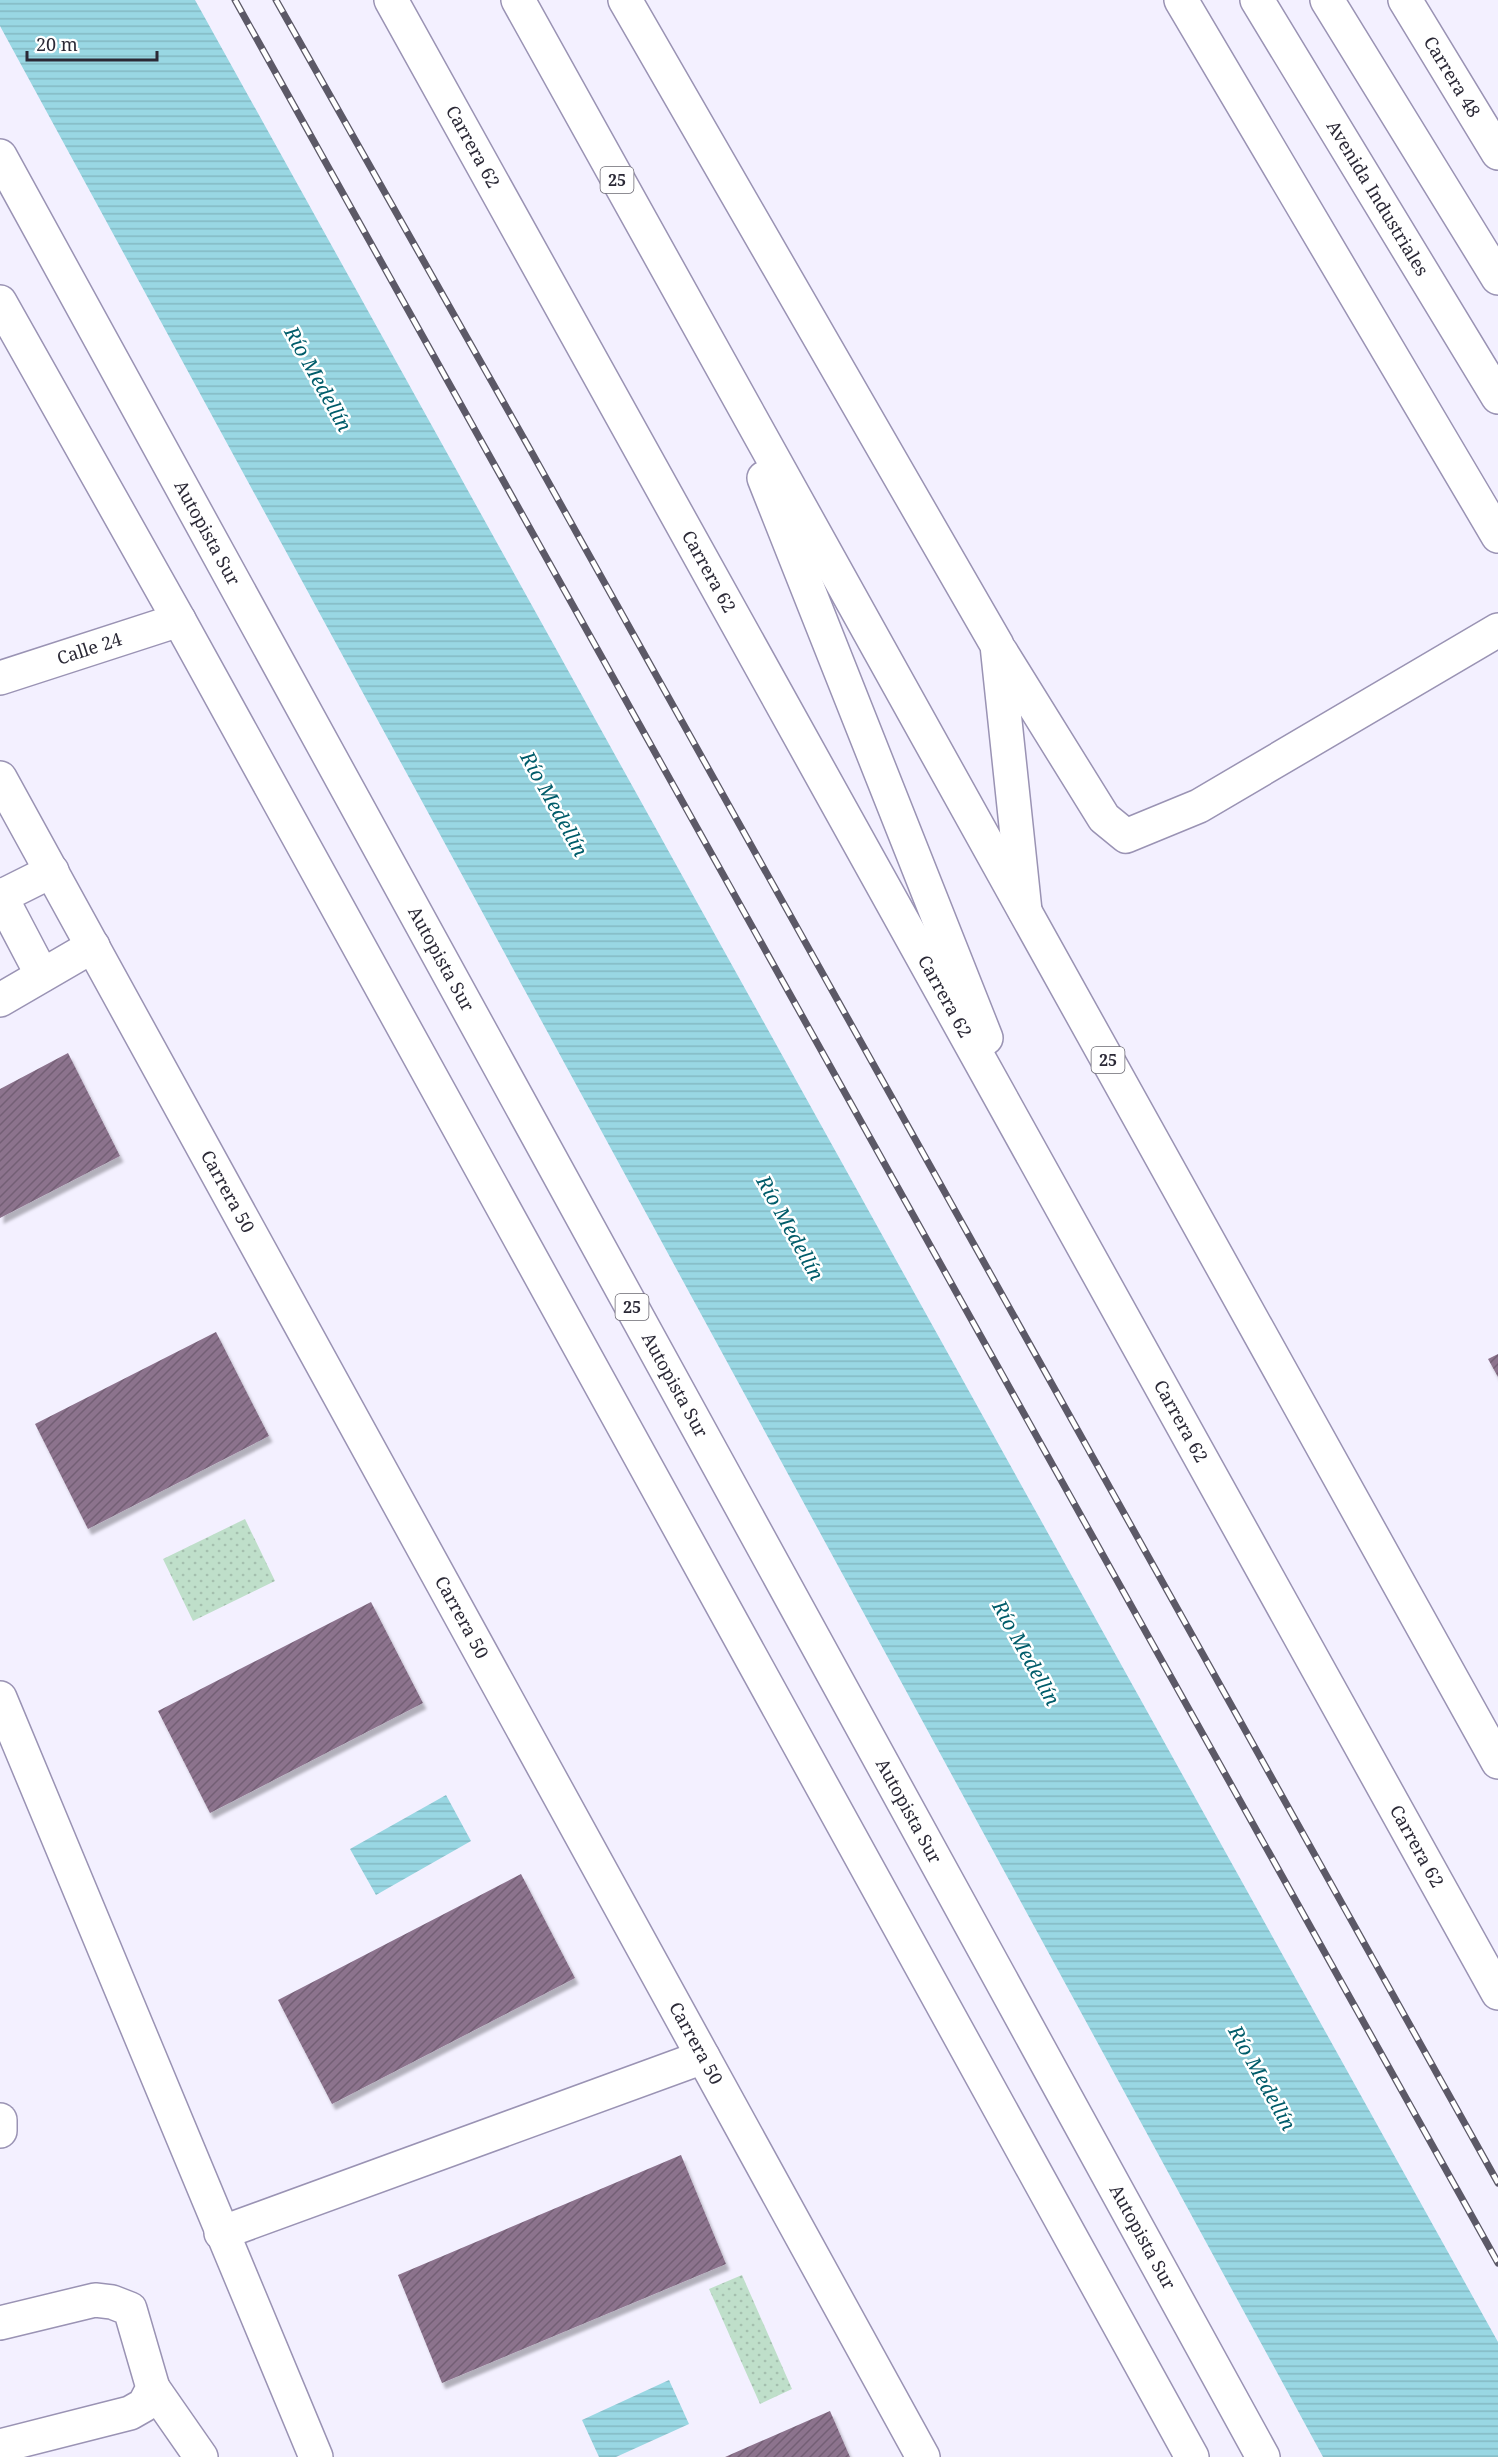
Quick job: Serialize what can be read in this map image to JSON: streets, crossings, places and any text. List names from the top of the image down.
{
  "streets": {
    "main road": [
      "Carrera 48",
      "Carrera 62",
      "25",
      "Avenida Industriales",
      "Autopista Sur",
      "Calle 24",
      "Carrera 50"
    ]
  },
  "water": ["Río Medellín"],
  "scale_bar": "20 m"
}
